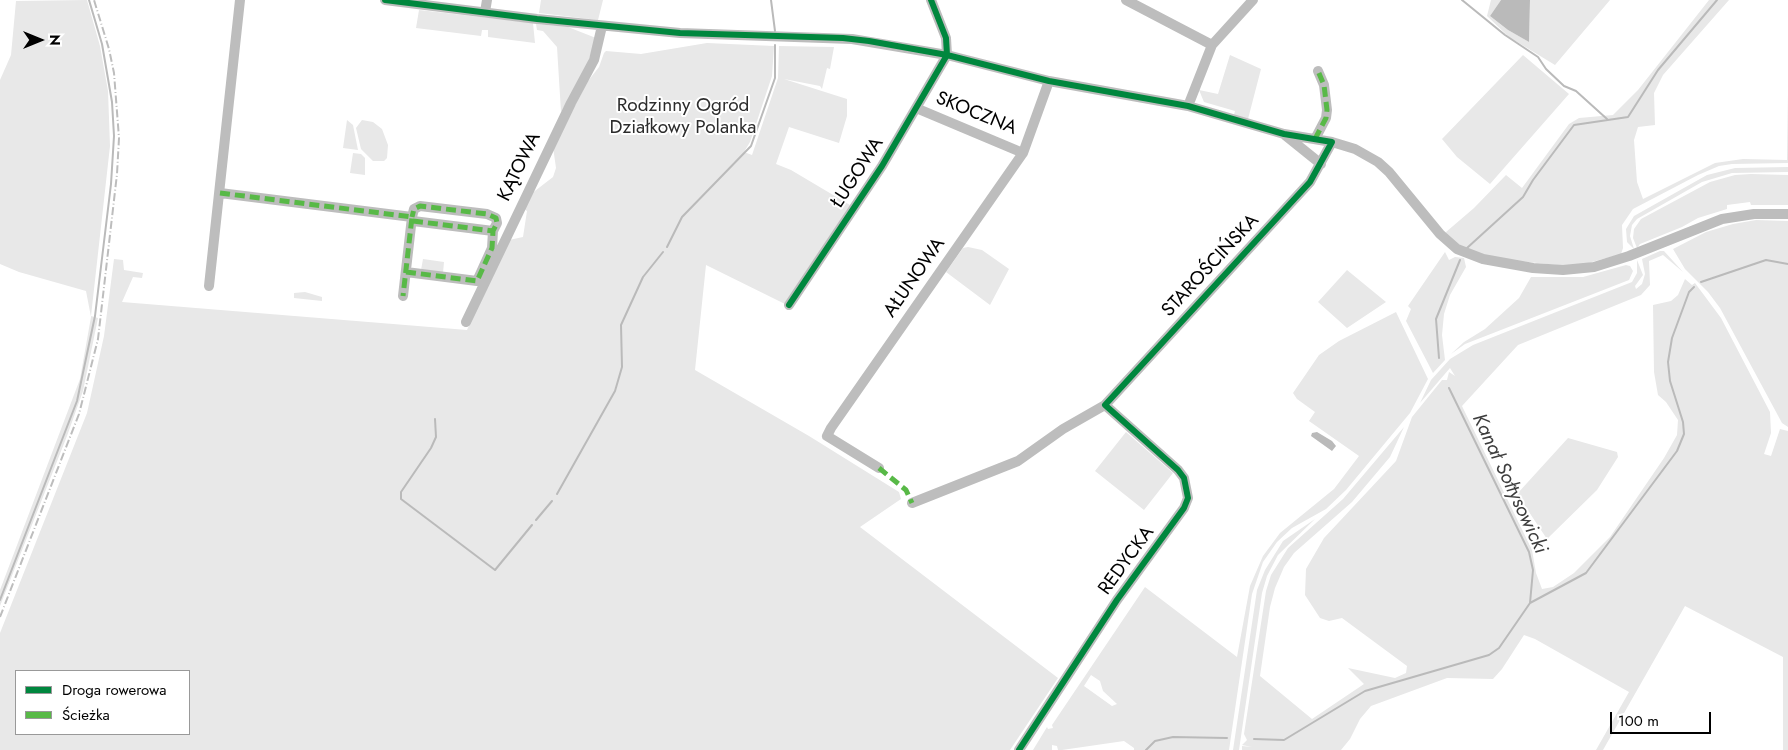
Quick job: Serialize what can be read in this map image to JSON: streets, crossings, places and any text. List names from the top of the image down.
{
  "streets": {
    "street": [
      "SKOCZNA",
      "KĄTOWA",
      "ŁUGOWA",
      "STAROŚCIŃSKA",
      "AŁUNOWA",
      "REDYCKA"
    ]
  },
  "crossings": [
    ["SKOCZNA", "ŁUGOWA"],
    ["SKOCZNA", "AŁUNOWA"],
    ["STAROŚCIŃSKA", "REDYCKA"]
  ],
  "water": ["Kanał Sołtysowicki"],
  "parks": ["Rodzinny Ogród Działkowy Polanka"],
  "legend": ["Droga rowerowa", "Ścieżka"],
  "scale_bar": "100 m",
  "north": "right"
}
